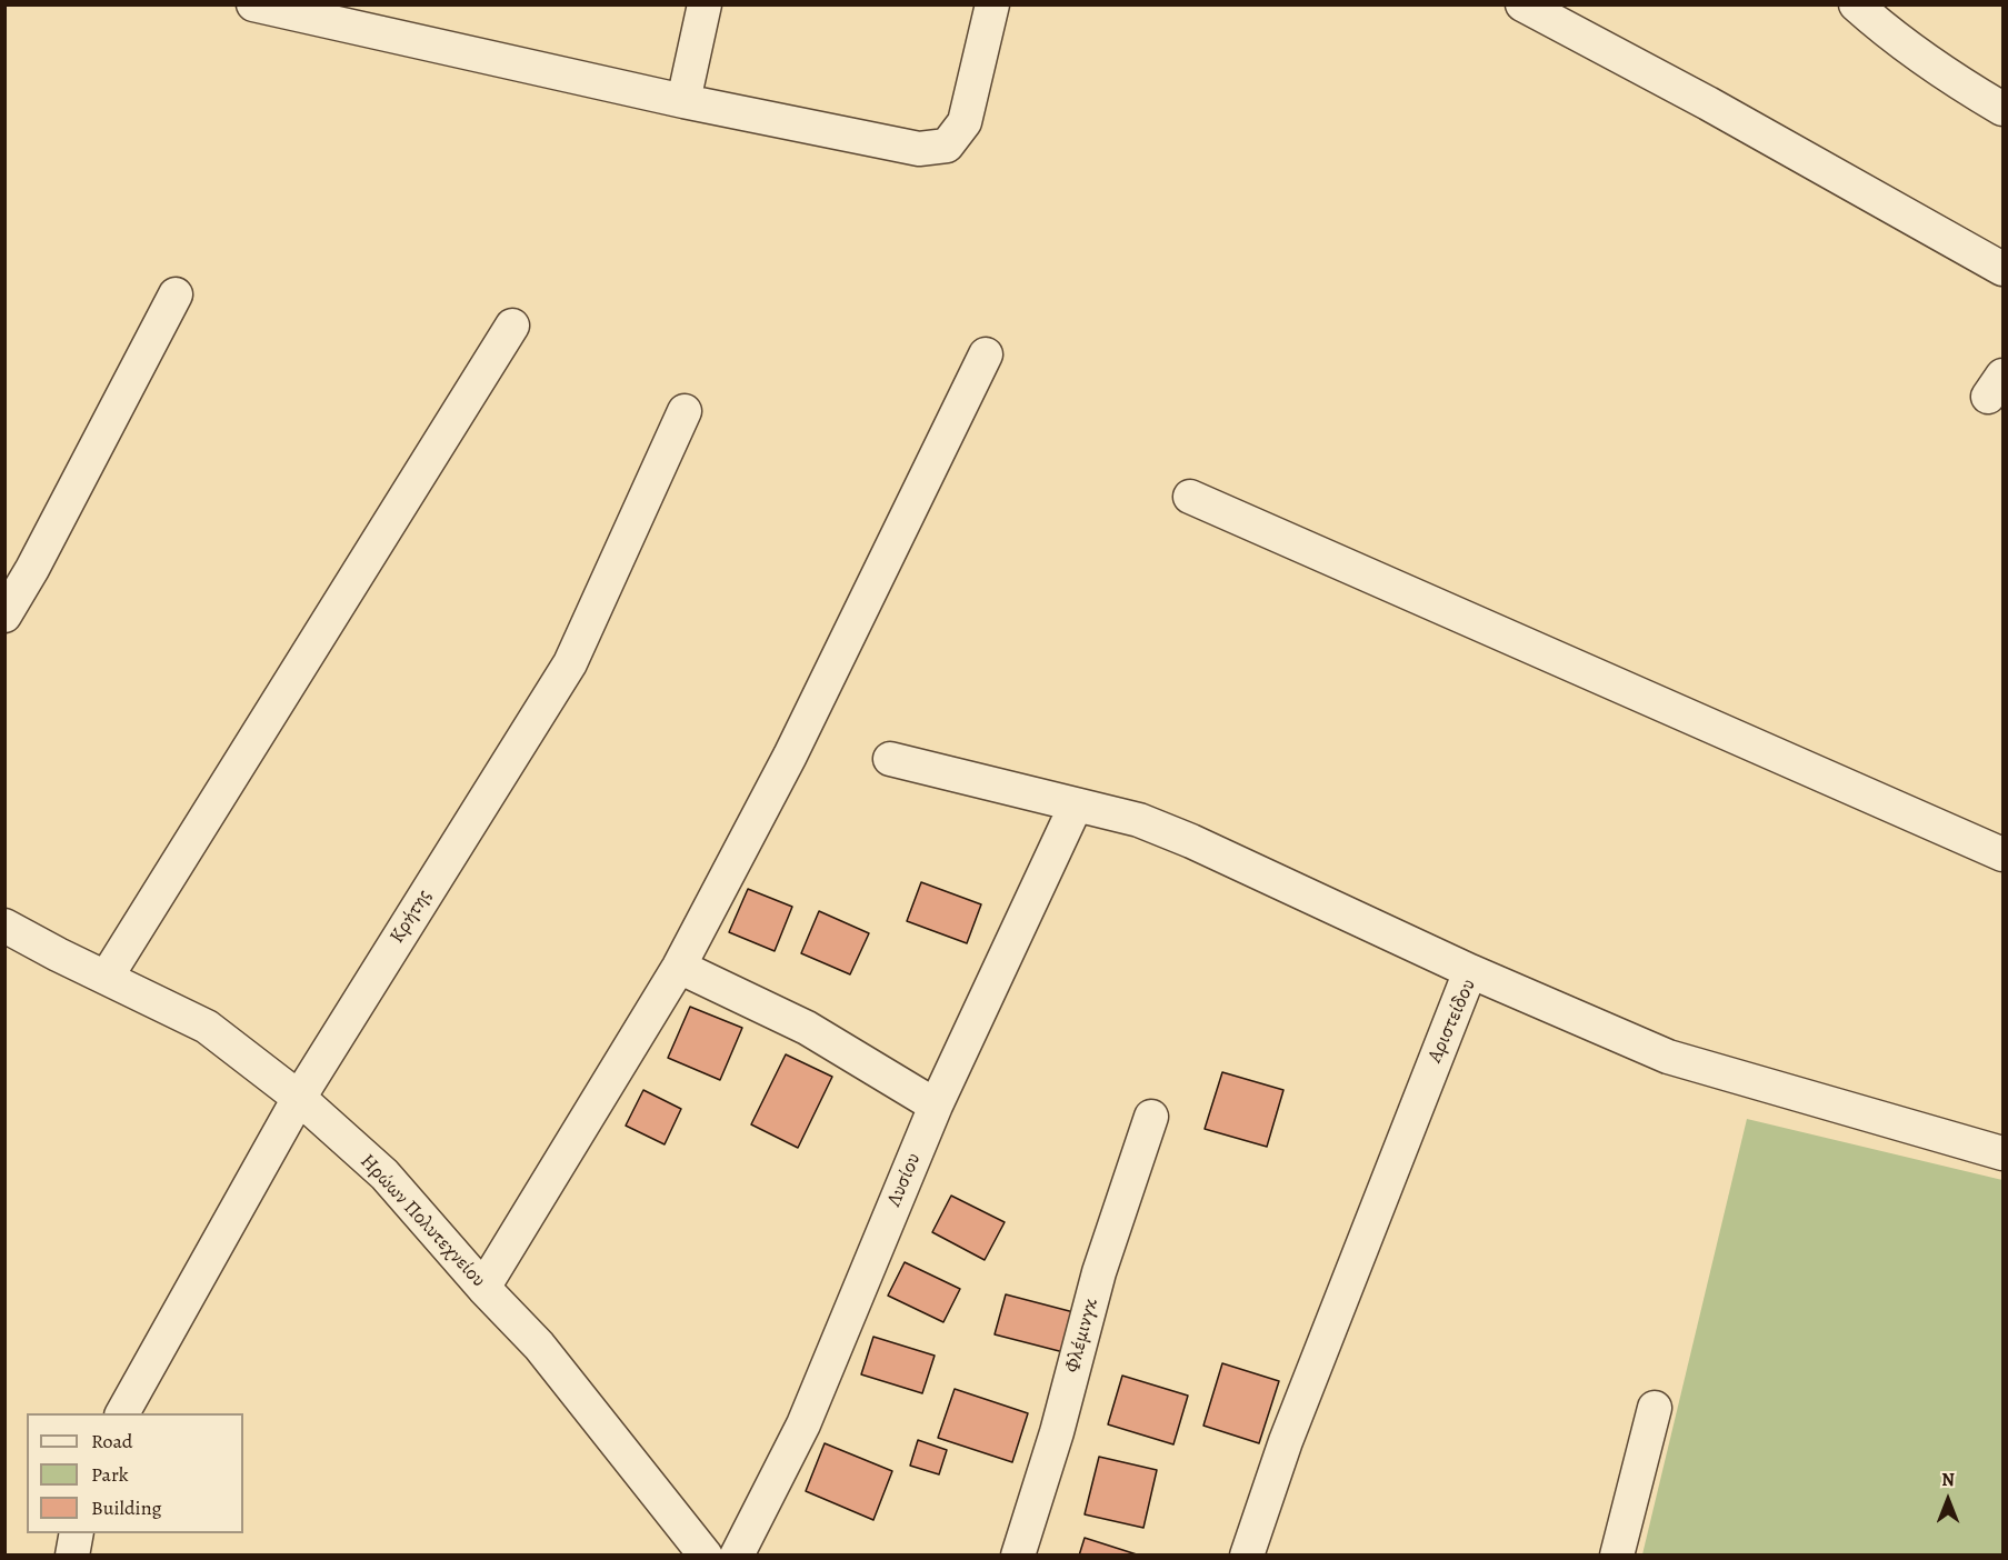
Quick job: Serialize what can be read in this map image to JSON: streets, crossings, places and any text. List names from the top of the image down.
{
  "streets": {
    "street": [
      "Κρήτης",
      "Αριστείδου",
      "Λυσίου",
      "Ηρώων Πολυτεχνείου",
      "Φλέμινγκ"
    ]
  },
  "crossings": [
    ["Κρήτης", "Ηρώων Πολυτεχνείου"]
  ],
  "legend": ["Road", "Park", "Building"],
  "north": "top"
}
